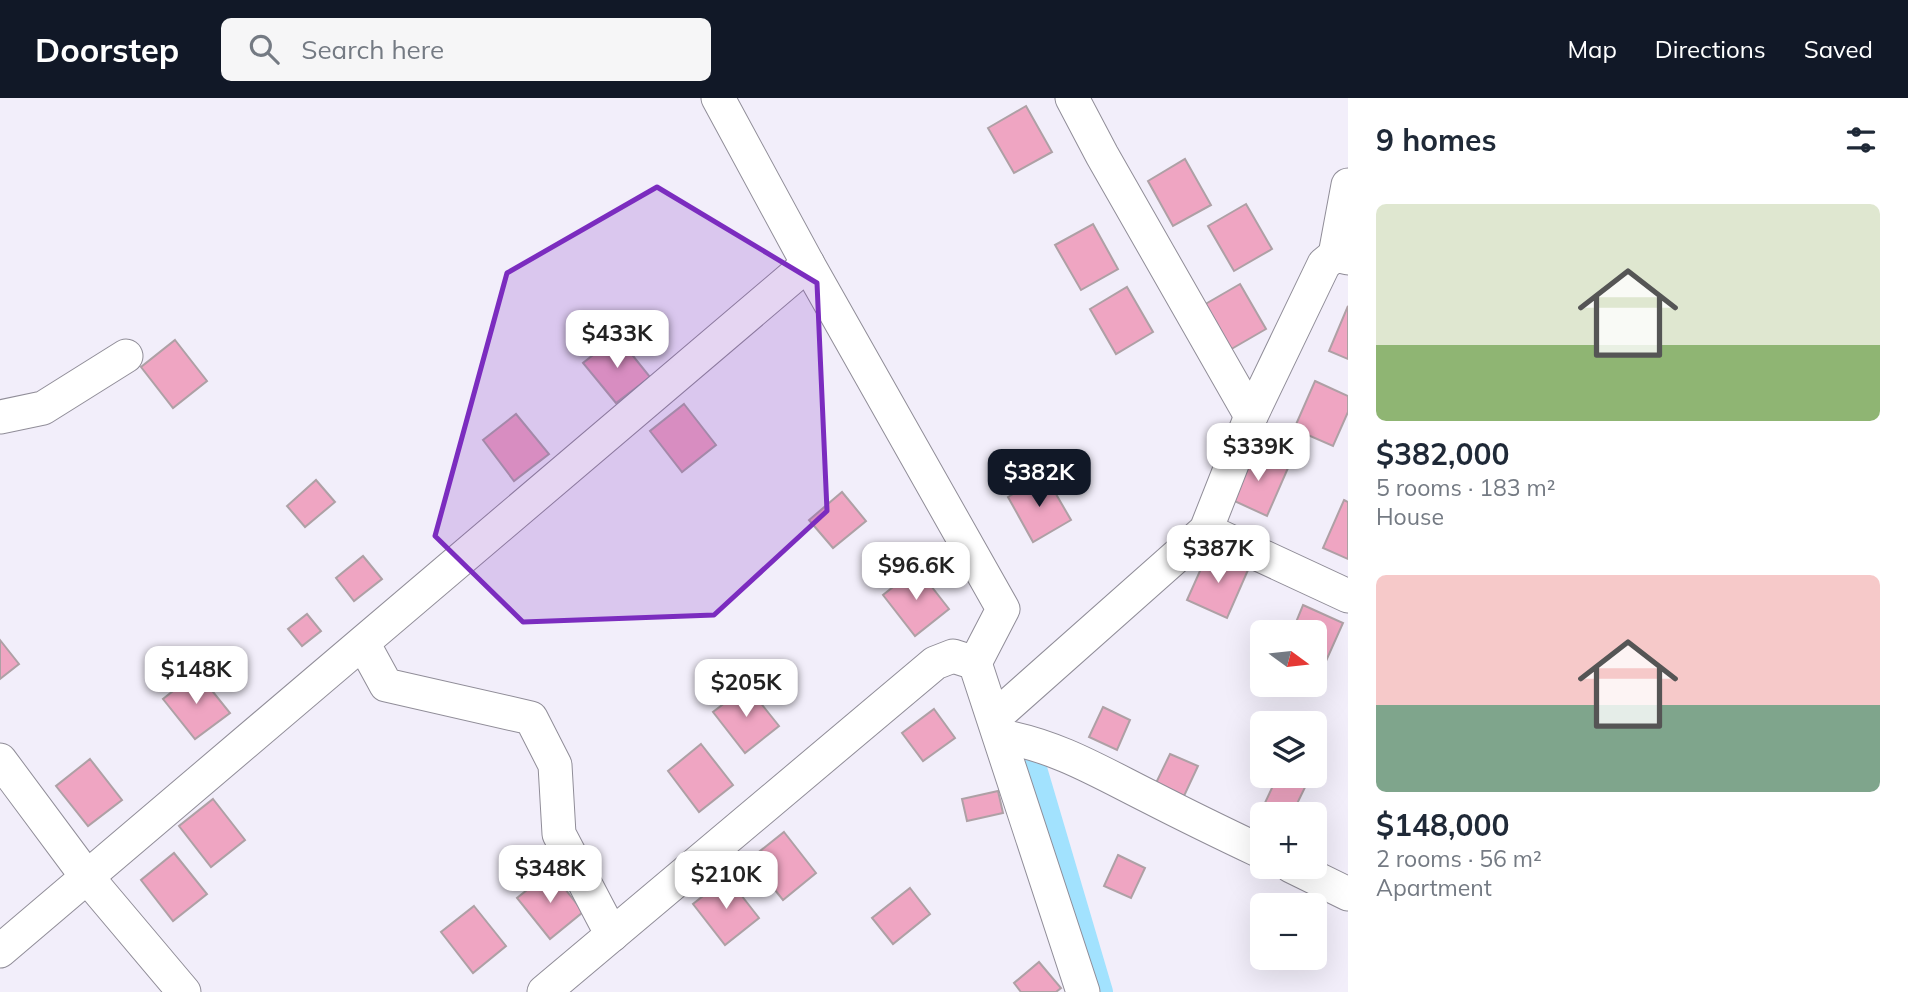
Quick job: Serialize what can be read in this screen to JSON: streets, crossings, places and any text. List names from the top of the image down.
{
  "north": "right",
  "page": {
    "header": "Doorstep",
    "search": "Search here",
    "nav": ["Map", "Directions", "Saved"],
    "heading": "9 homes",
    "list": [
      {
        "name": "$382,000",
        "note": "5 rooms · 183 m² · House"
      },
      {
        "name": "$148,000",
        "note": "2 rooms · 56 m² · Apartment"
      }
    ],
    "price": [
      "$433K",
      "$339K",
      "$382K",
      "$387K",
      "$96.6K",
      "$148K",
      "$205K",
      "$348K",
      "$210K"
    ],
    "map_buttons": ["+", "−"]
  }
}
